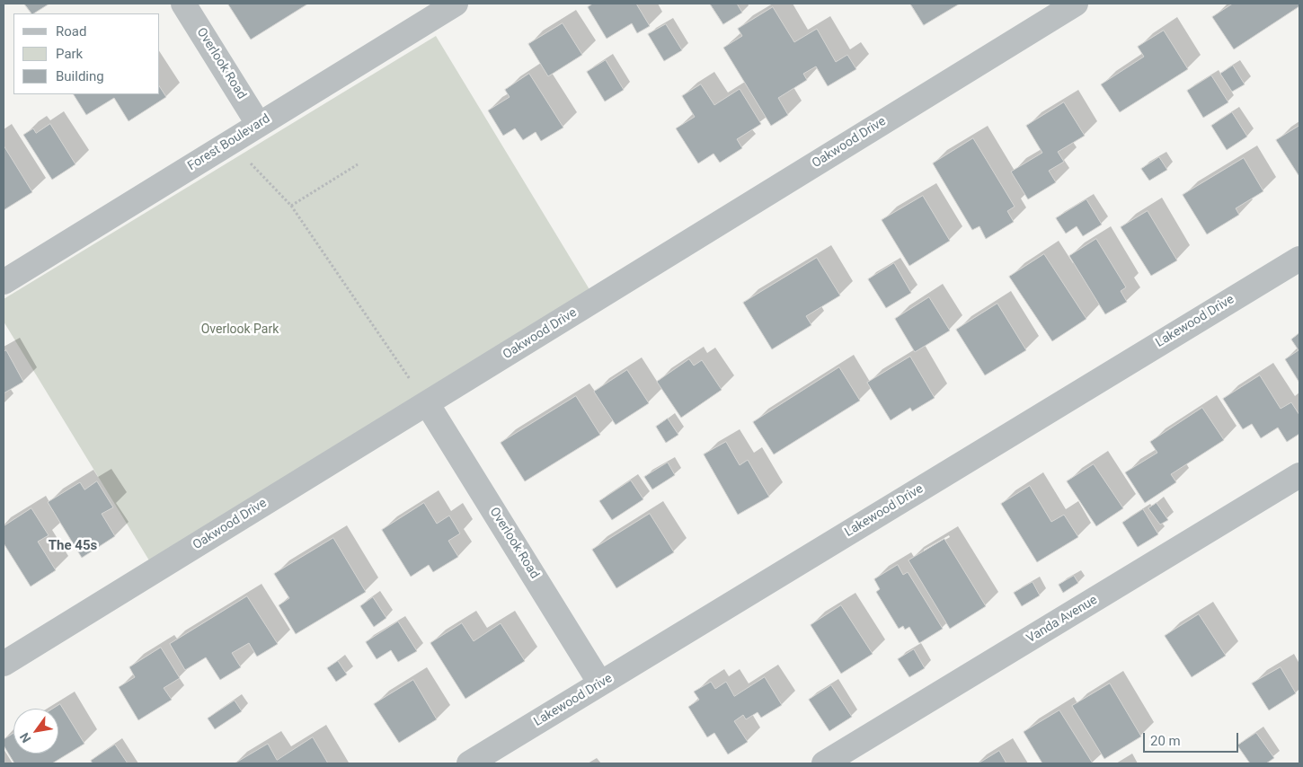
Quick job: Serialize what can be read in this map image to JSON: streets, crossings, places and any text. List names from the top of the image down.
{
  "streets": {
    "street": [
      "Overlook Road",
      "Forest Boulevard",
      "Oakwood Drive",
      "Lakewood Drive",
      "Vanda Avenue"
    ]
  },
  "crossings": [
    ["Overlook Road", "Forest Boulevard"],
    ["Overlook Road", "Oakwood Drive"],
    ["Overlook Road", "Lakewood Drive"]
  ],
  "districts": ["The 45s"],
  "parks": ["Overlook Park"],
  "legend": ["Road", "Park", "Building"],
  "scale_bar": "20 m",
  "north": "bottom left"
}
